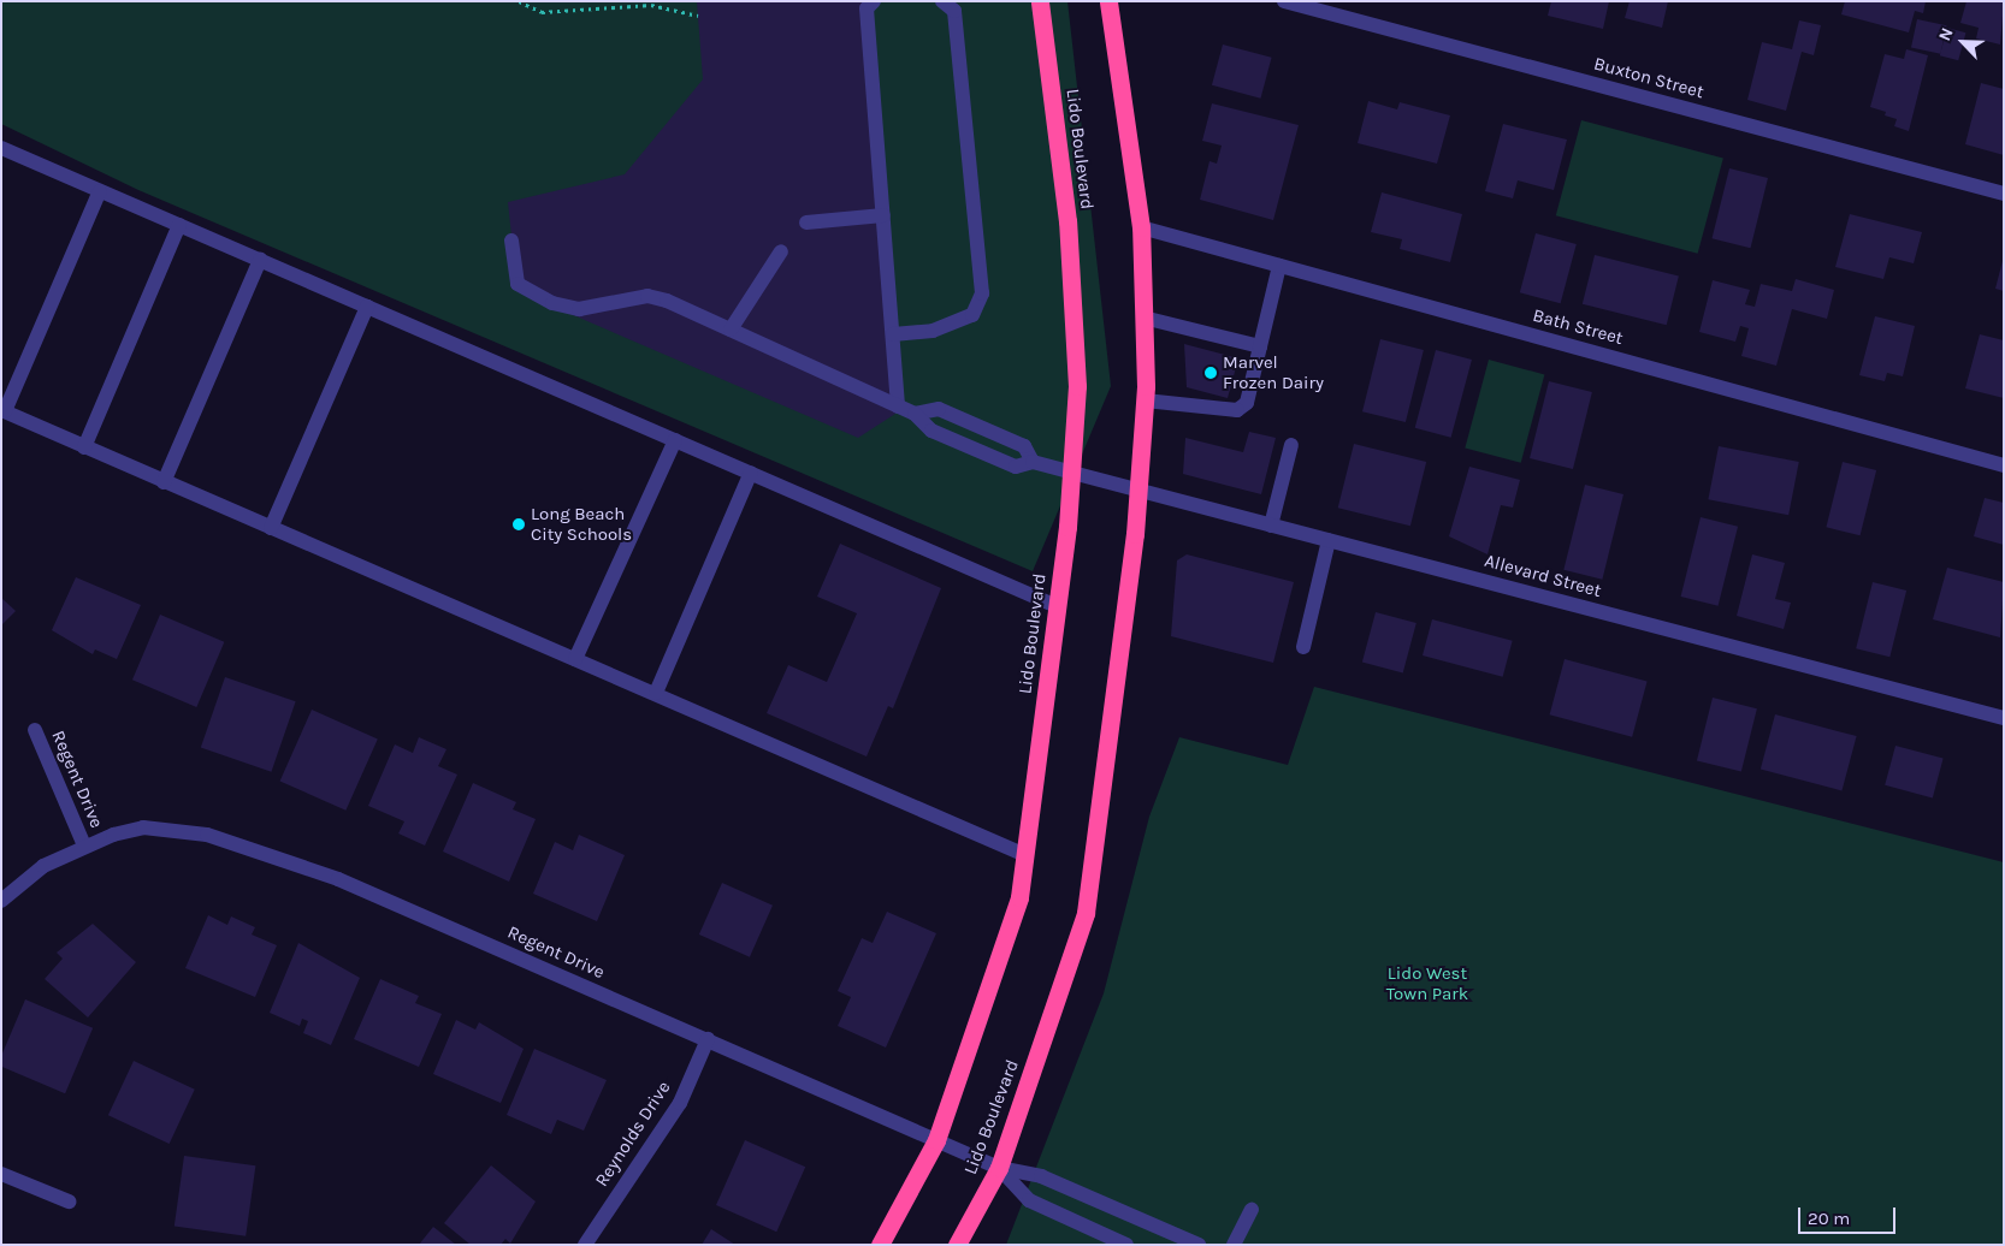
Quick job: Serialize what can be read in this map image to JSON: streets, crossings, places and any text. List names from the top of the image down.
{
  "streets": {
    "highway": ["Lido Boulevard"],
    "street": [
      "Buxton Street",
      "Bath Street",
      "Allevard Street",
      "Regent Drive",
      "Reynolds Drive"
    ]
  },
  "crossings": [
    ["Lido Boulevard", "Bath Street"],
    ["Lido Boulevard", "Allevard Street"],
    ["Lido Boulevard", "Regent Drive"],
    ["Regent Drive", "Reynolds Drive"]
  ],
  "parks": ["Lido West Town Park"],
  "places": ["Marvel Frozen Dairy", "Long Beach City Schools"],
  "scale_bar": "20 m",
  "north": "top left"
}
